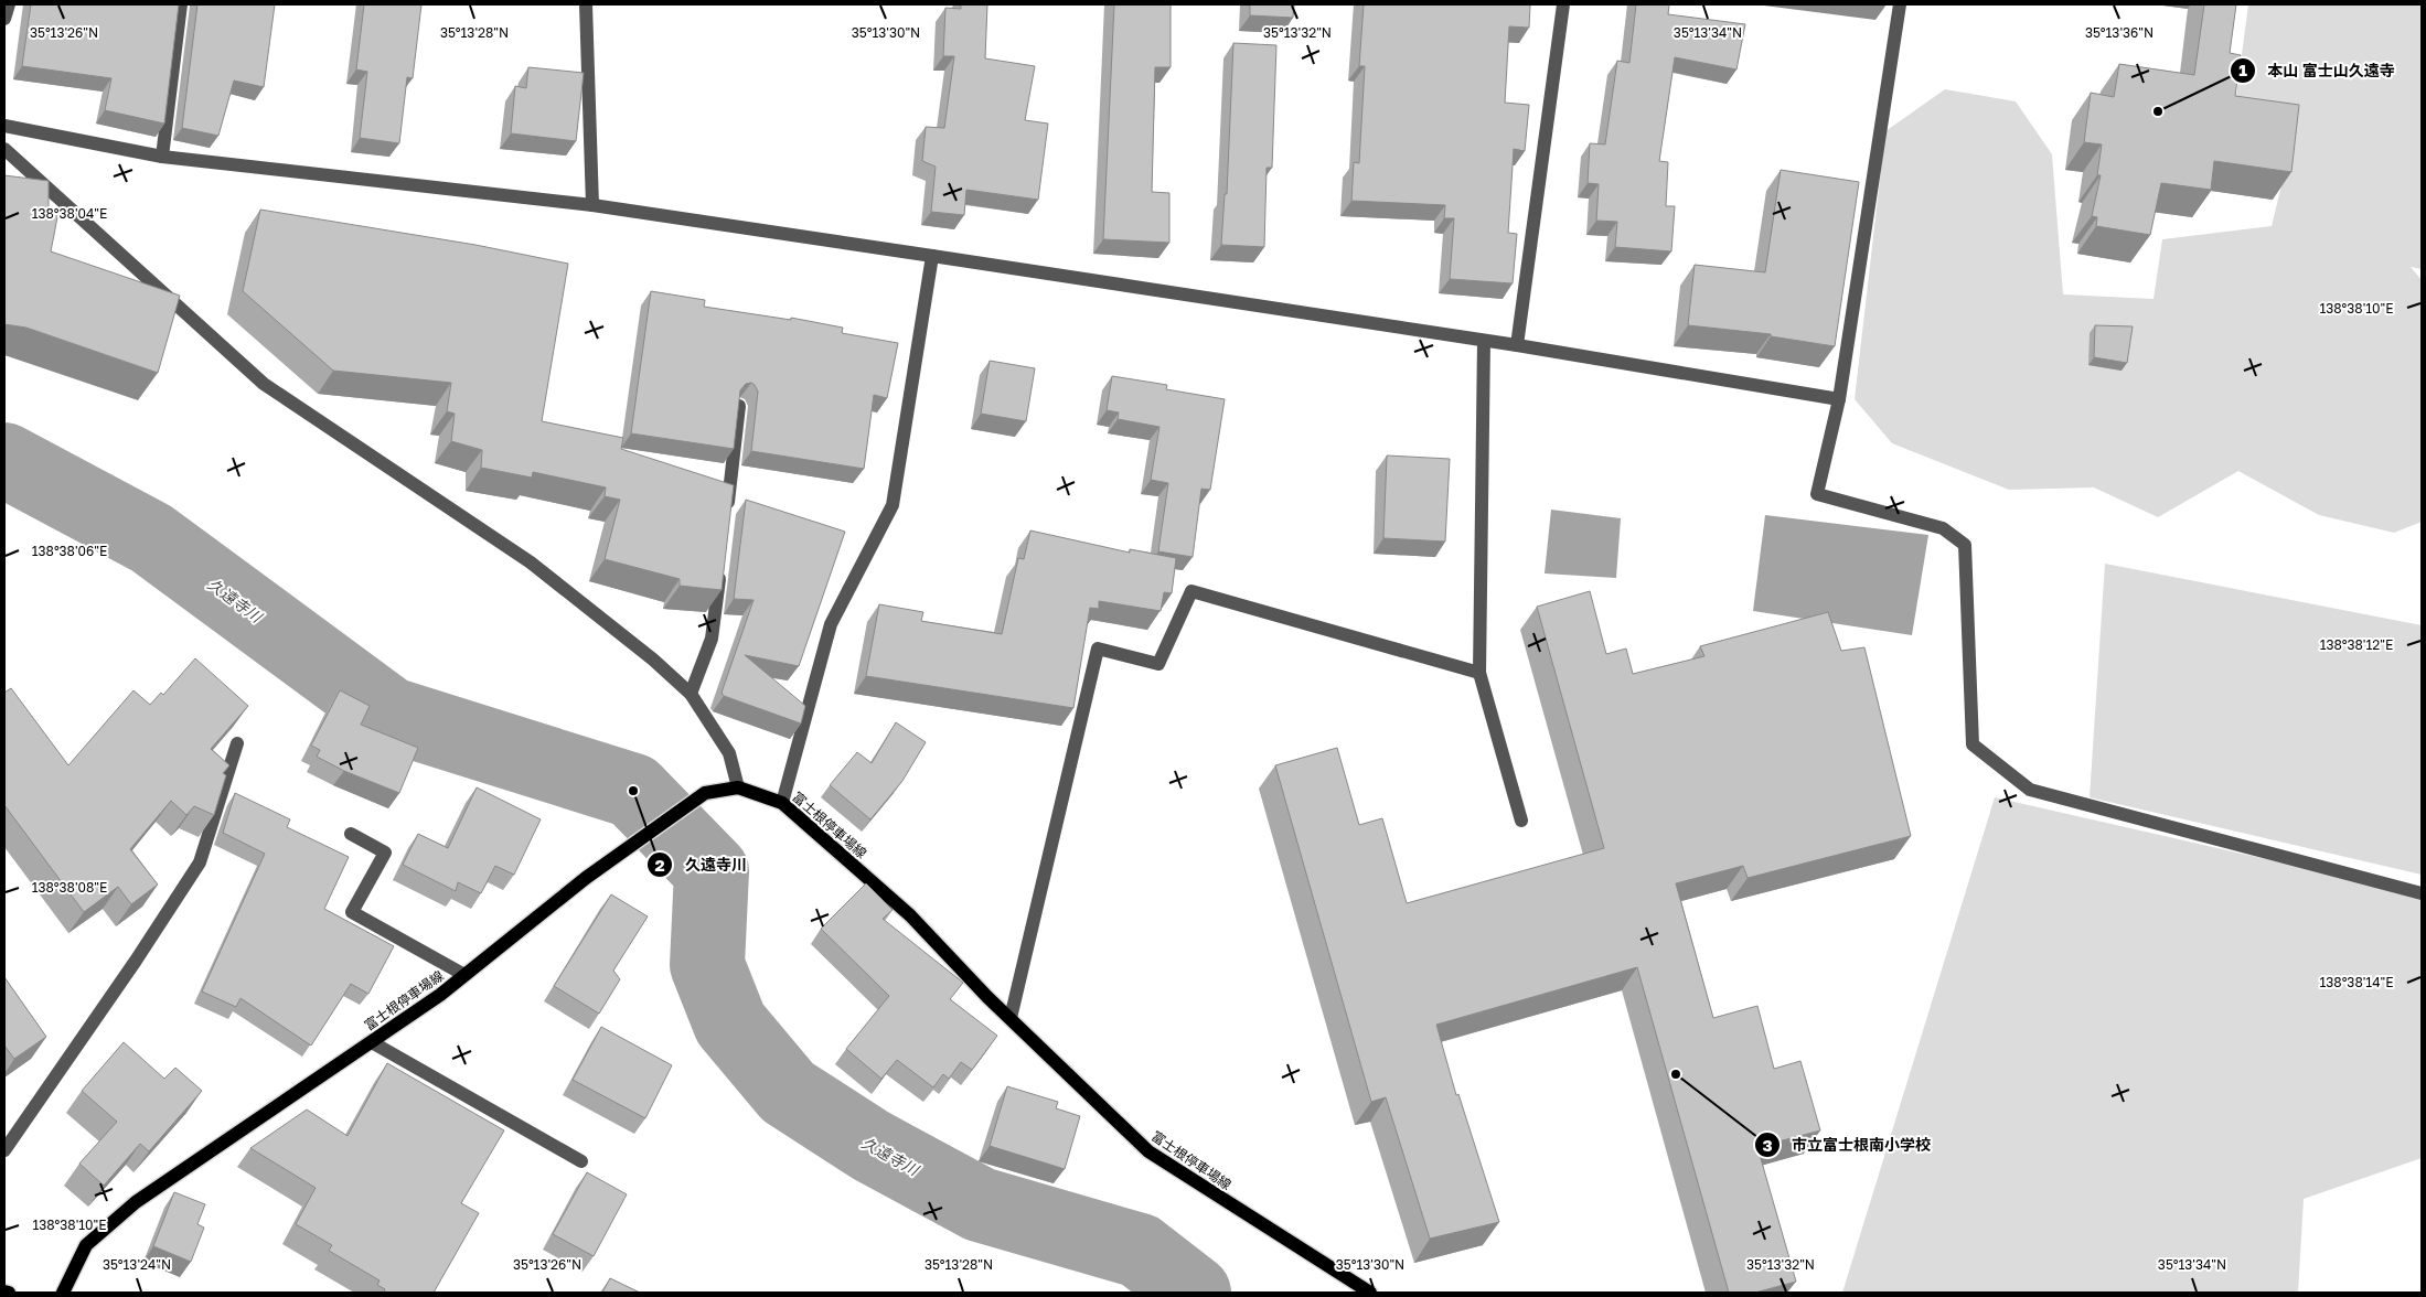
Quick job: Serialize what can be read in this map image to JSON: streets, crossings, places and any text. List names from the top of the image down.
{
  "streets": {
    "main road": ["富士根停車場線"]
  },
  "water": ["久遠寺川"],
  "places": ["本山 富士山久遠寺", "久遠寺川", "市立富士根南小学校"],
  "coordinates": [
    "35°13'26\"N",
    "35°13'28\"N",
    "35°13'32\"N",
    "35°13'34\"N",
    "35°13'36\"N",
    "35°13'30\"N",
    "138°38'04\"E",
    "138°38'10\"E",
    "138°38'06\"E",
    "138°38'12\"E",
    "138°38'08\"E",
    "138°38'14\"E",
    "35°13'24\"N"
  ]
}
